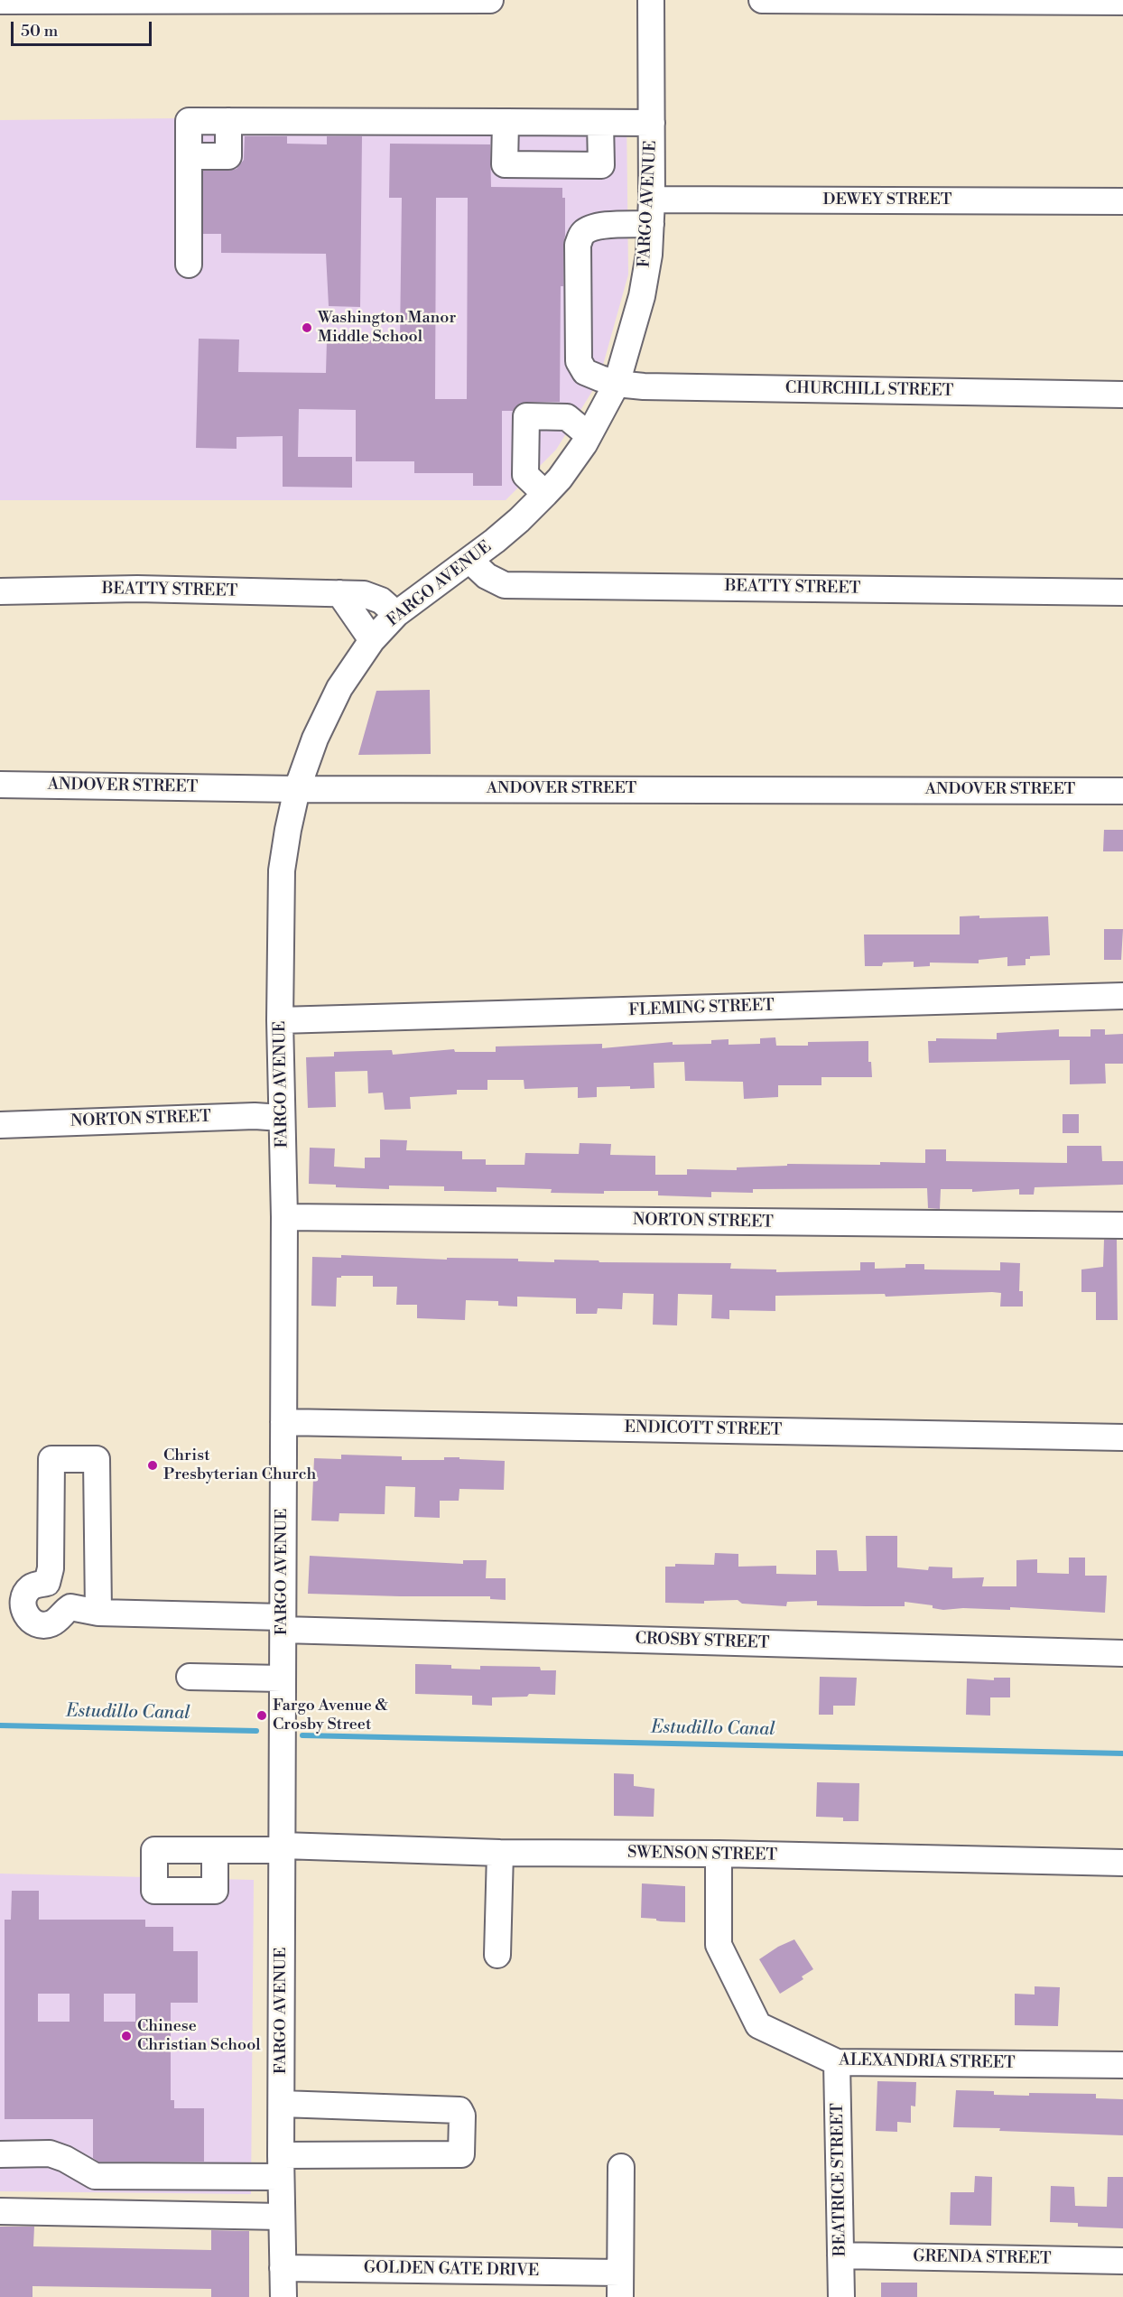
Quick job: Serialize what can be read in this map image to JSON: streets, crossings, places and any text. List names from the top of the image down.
{
  "streets": {
    "street": [
      "DEWEY STREET",
      "FARGO AVENUE",
      "CHURCHILL STREET",
      "BEATTY STREET",
      "ANDOVER STREET",
      "FLEMING STREET",
      "NORTON STREET",
      "ENDICOTT STREET",
      "CROSBY STREET",
      "SWENSON STREET",
      "ALEXANDRIA STREET",
      "BEATRICE STREET",
      "GRENDA STREET",
      "GOLDEN GATE DRIVE"
    ]
  },
  "crossings": [
    ["DEWEY STREET", "FARGO AVENUE"],
    ["DEWEY STREET", "CHURCHILL STREET"],
    ["FARGO AVENUE", "CHURCHILL STREET"],
    ["FARGO AVENUE", "BEATTY STREET"],
    ["FARGO AVENUE", "ANDOVER STREET"],
    ["FARGO AVENUE", "FLEMING STREET"],
    ["FARGO AVENUE", "NORTON STREET"],
    ["FARGO AVENUE", "ENDICOTT STREET"],
    ["FARGO AVENUE", "CROSBY STREET"],
    ["FARGO AVENUE", "SWENSON STREET"],
    ["FARGO AVENUE", "GOLDEN GATE DRIVE"],
    ["SWENSON STREET", "ALEXANDRIA STREET"],
    ["ALEXANDRIA STREET", "BEATRICE STREET"],
    ["BEATRICE STREET", "GRENDA STREET"]
  ],
  "water": ["Estudillo Canal"],
  "places": [
    "Washington Manor Middle School",
    "Christ Presbyterian Church",
    "Fargo Avenue & Crosby Street",
    "Chinese Christian School"
  ],
  "scale_bar": "50 m"
}
